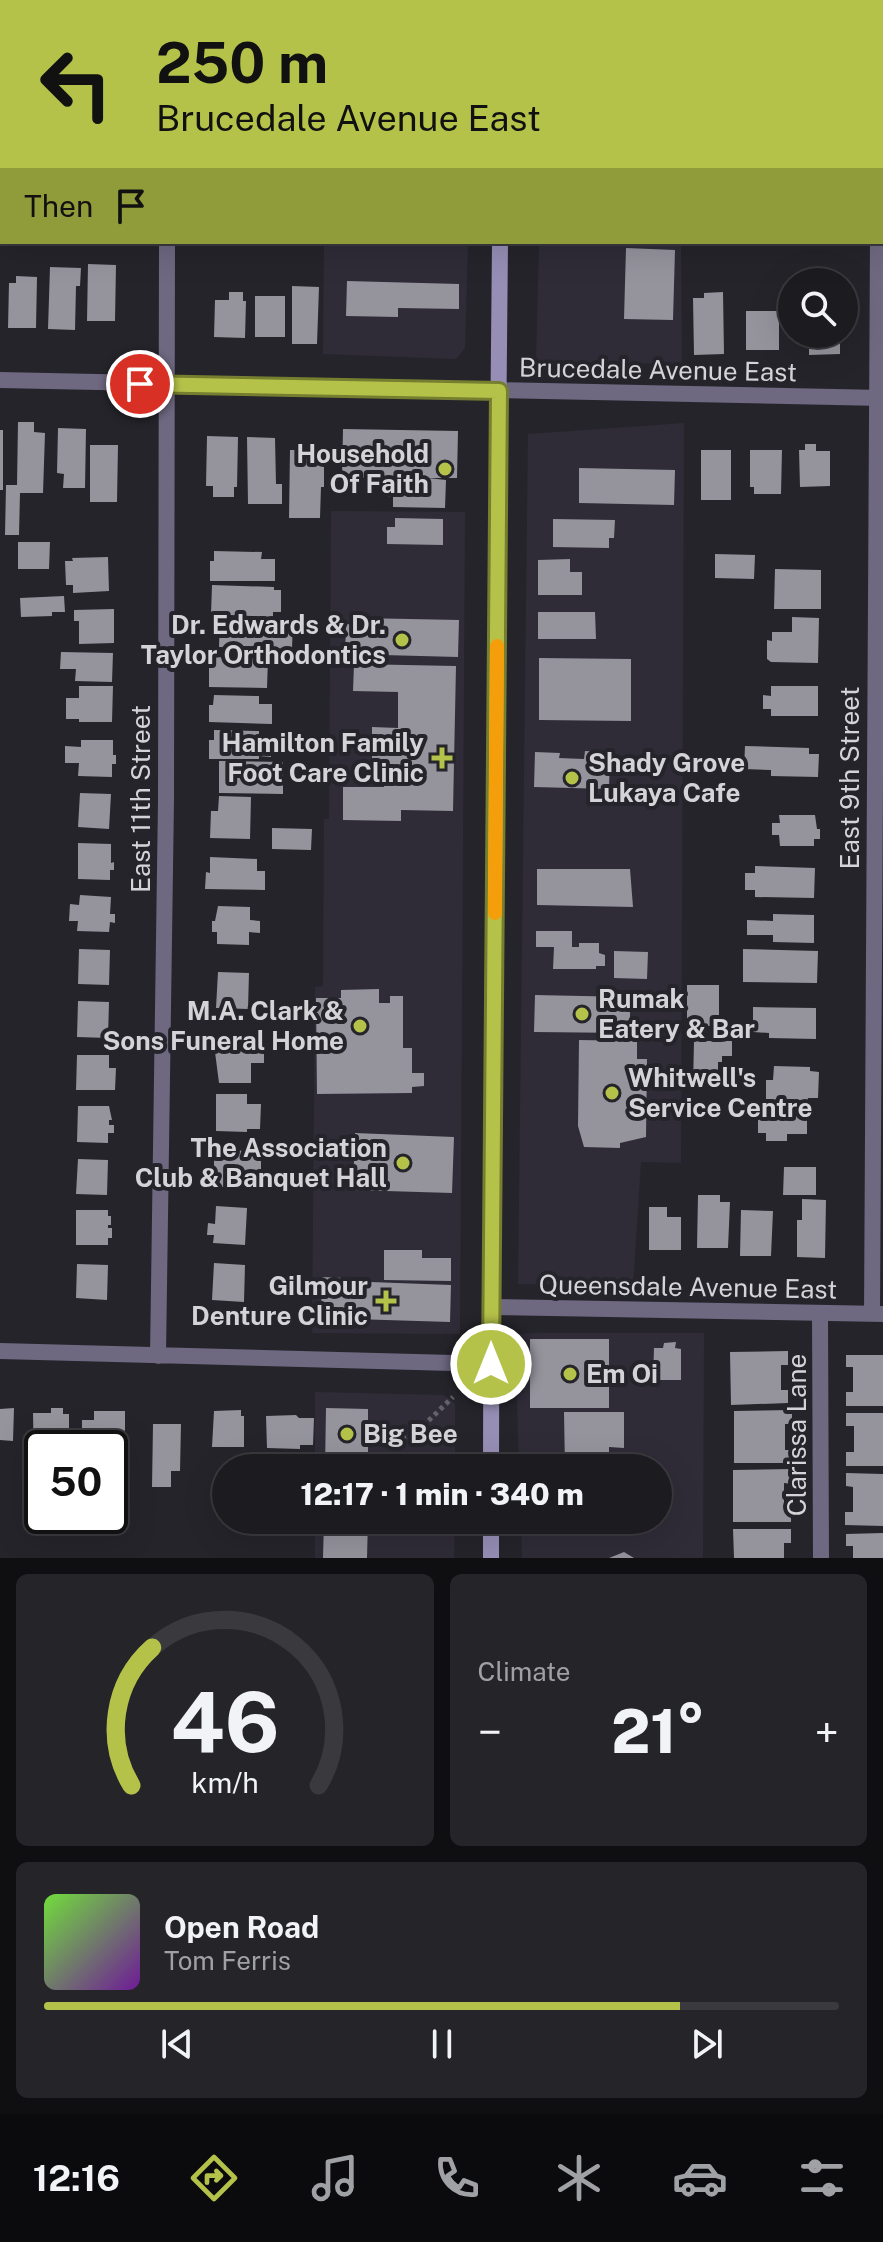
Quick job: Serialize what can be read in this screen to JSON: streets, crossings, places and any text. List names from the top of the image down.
{
  "streets": {
    "street": [
      "Brucedale Avenue East",
      "East 9th Street",
      "East 11th Street",
      "Queensdale Avenue East",
      "Clarissa Lane"
    ]
  },
  "crossings": [
    ["Brucedale Avenue East", "East 9th Street"],
    ["Brucedale Avenue East", "East 11th Street"],
    ["East 9th Street", "Queensdale Avenue East"],
    ["Queensdale Avenue East", "Clarissa Lane"]
  ],
  "places": {
    "other": [
      "Household Of Faith",
      "Dr. Edwards & Dr. Taylor Orthodontics",
      "Shady Grove Lukaya Cafe",
      "Rumak Eatery & Bar",
      "M.A. Clark & Sons Funeral Home",
      "Whitwell's Service Centre",
      "The Association Club & Banquet Hall",
      "Em Oi",
      "Big Bee"
    ],
    "health": ["Hamilton Family Foot Care Clinic", "Gilmour Denture Clinic"]
  },
  "page": {
    "turn": ["250 m", "Brucedale Avenue East"],
    "then": "Then",
    "limit": "50",
    "trip": "12:17 · 1 min · 340 m",
    "tile": "Climate",
    "heat": ["−", "21°", "+"],
    "song": ["Open Road", "Tom Ferris"],
    "tabs": "12:16",
    "gauge": ["46", "km/h"]
  }
}
